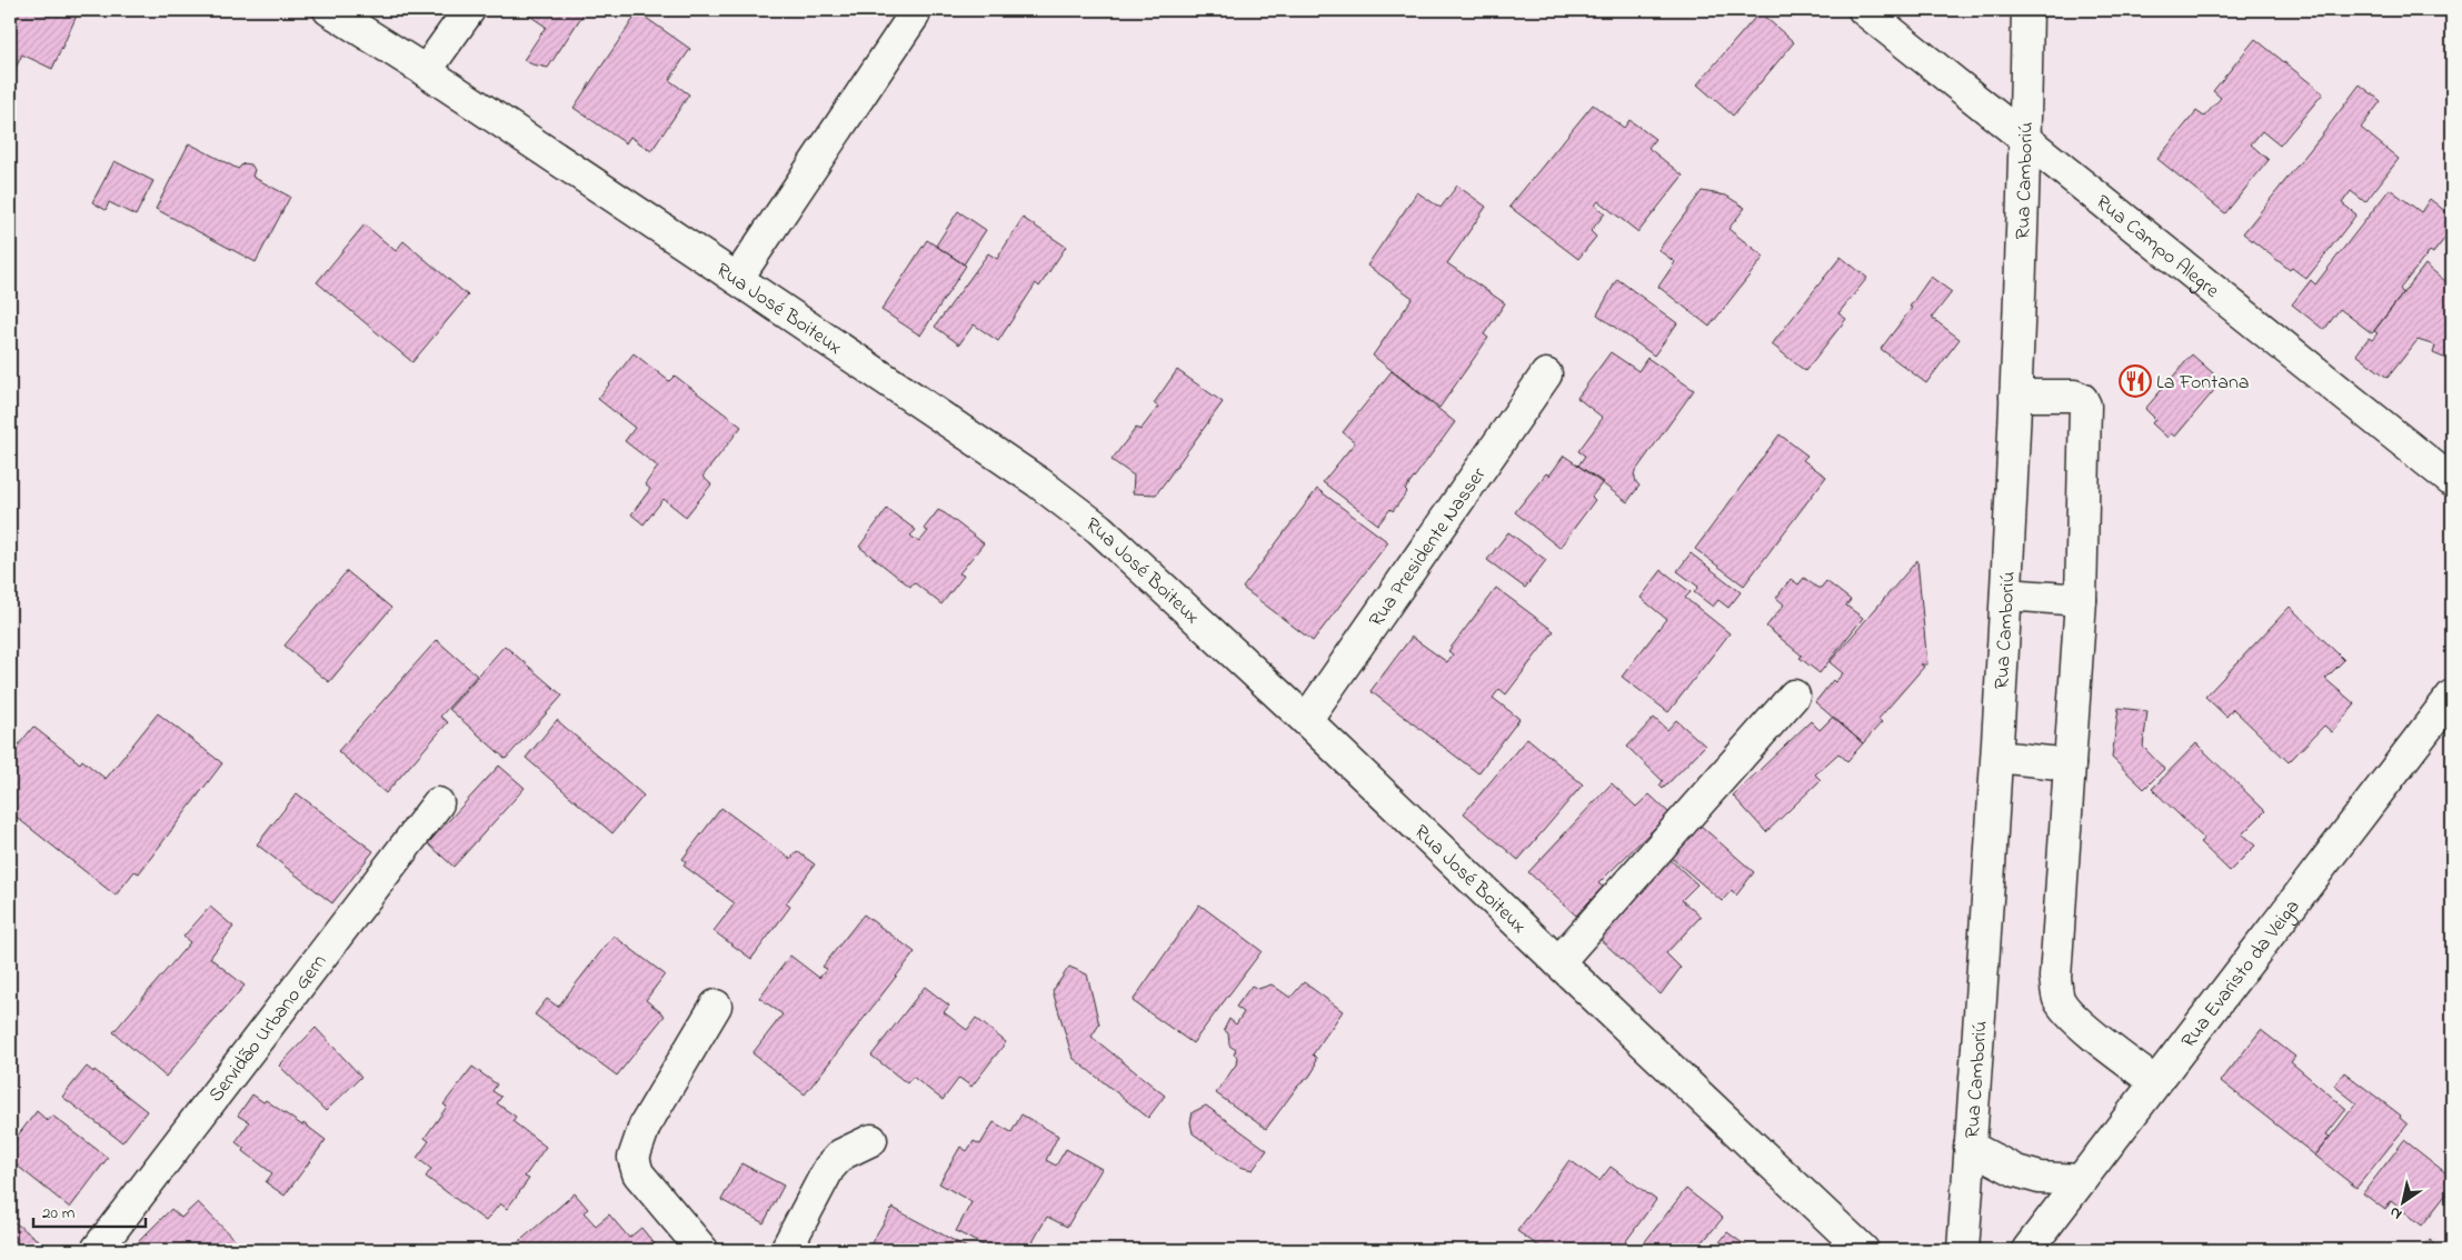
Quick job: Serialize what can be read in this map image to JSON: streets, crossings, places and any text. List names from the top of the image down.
{
  "streets": {
    "street": [
      "Rua Camboriú",
      "Rua Campo Alegre",
      "Rua José Boiteux",
      "Rua Presidente Nasser",
      "Rua Evaristo da Veiga",
      "Servidão Urbano Gern"
    ]
  },
  "crossings": [
    ["Rua Camboriú", "Rua Campo Alegre"],
    ["Rua José Boiteux", "Rua Presidente Nasser"]
  ],
  "places": {
    "restaurant": ["La Fontana"]
  },
  "scale_bar": "20 m",
  "north": "bottom left"
}
